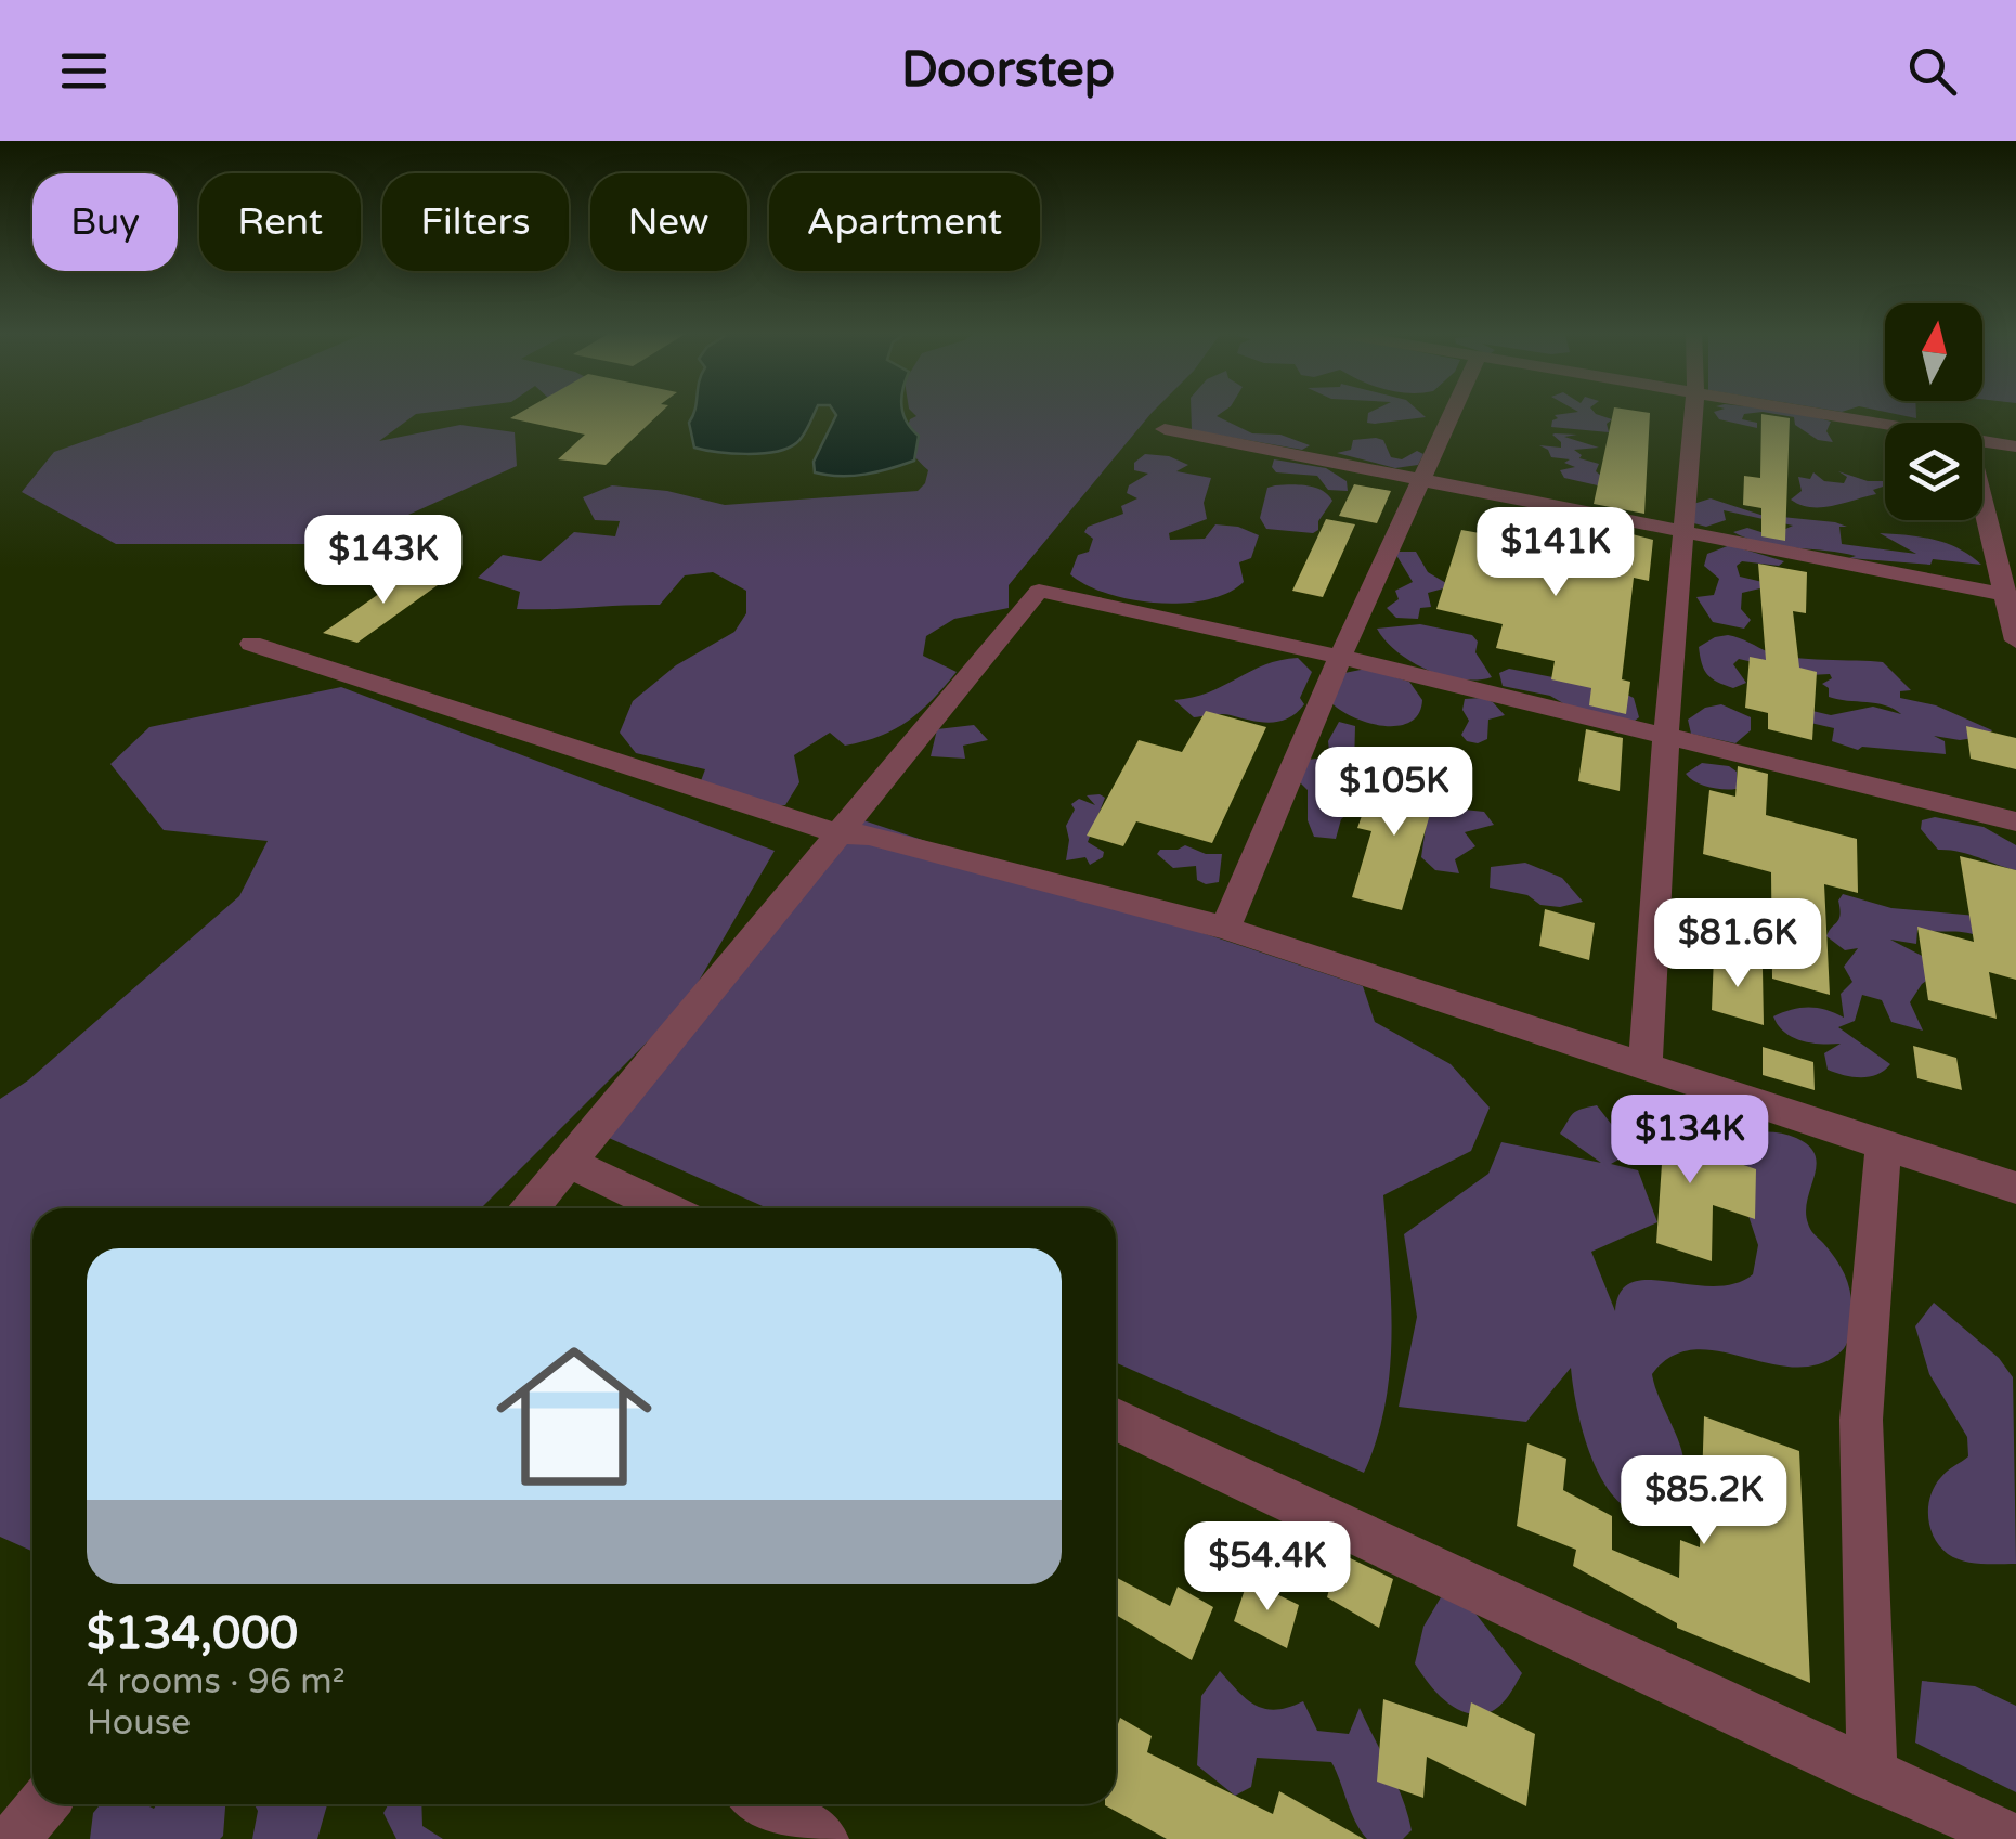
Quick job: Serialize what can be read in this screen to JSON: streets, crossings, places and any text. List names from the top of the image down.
{
  "north": "top",
  "page": {
    "header": "Doorstep",
    "chip": [
      "Buy",
      "Rent",
      "Filters",
      "New",
      "Apartment"
    ],
    "price": [
      "$141K",
      "$143K",
      "$105K",
      "$81.6K",
      "$134K",
      "$85.2K",
      "$54.4K"
    ],
    "list": [
      {
        "name": "$134,000",
        "note": "4 rooms · 96 m² · House"
      }
    ]
  }
}
